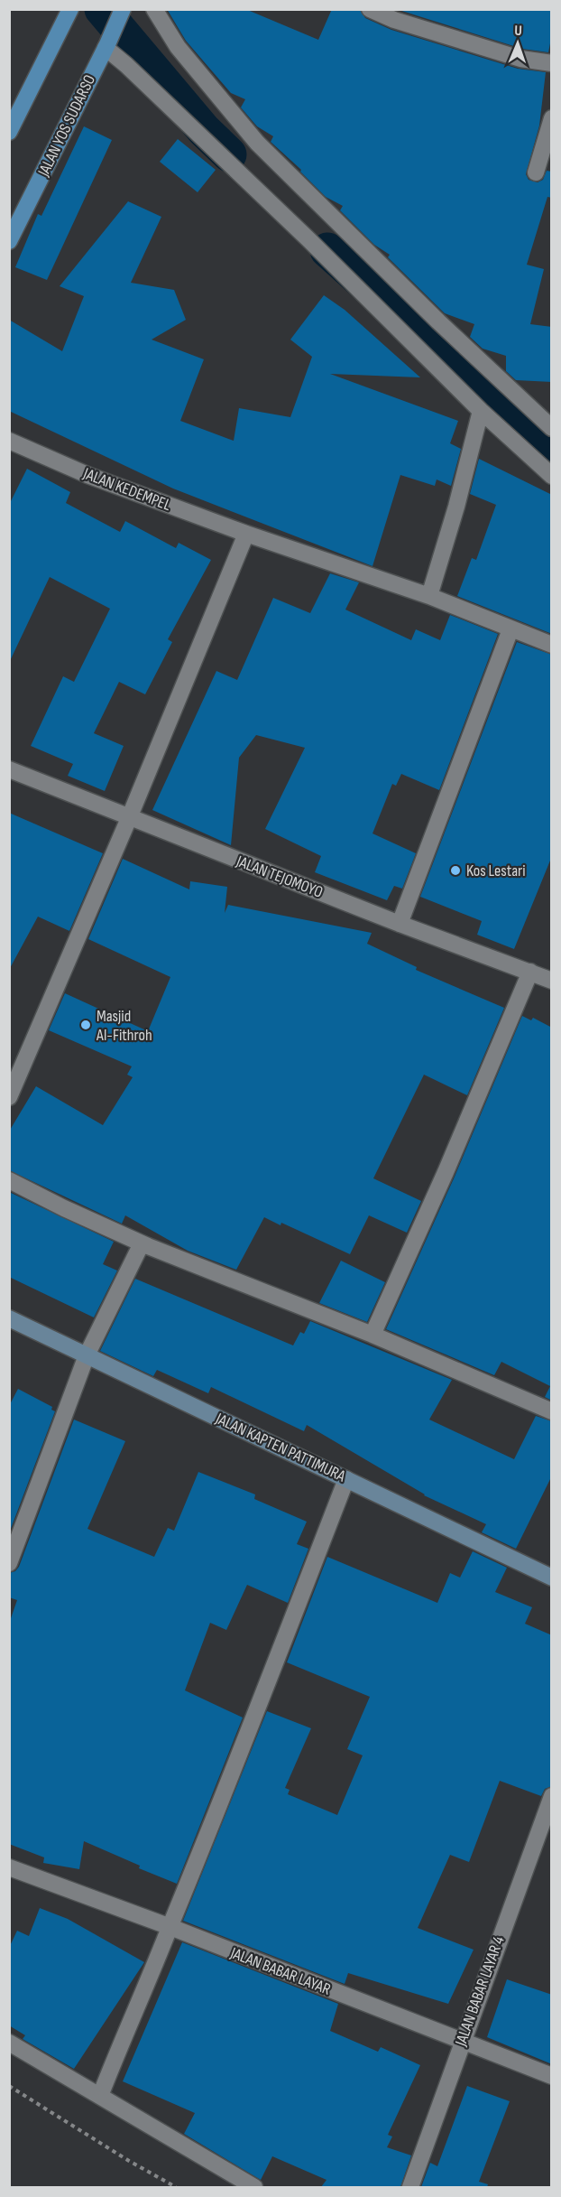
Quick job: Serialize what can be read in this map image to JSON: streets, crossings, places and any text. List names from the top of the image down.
{
  "streets": {
    "main road": ["JALAN YOS SUDARSO", "JALAN KAPTEN PATTIMURA"],
    "street": [
      "JALAN KEDEMPEL",
      "JALAN TEJOMOYO",
      "JALAN BABAR LAYAR",
      "JALAN BABAR LAYAR 4"
    ]
  },
  "crossings": [
    ["JALAN BABAR LAYAR", "JALAN BABAR LAYAR 4"]
  ],
  "places": ["Kos Lestari", "Masjid Al-Fithroh"],
  "north": "top"
}
